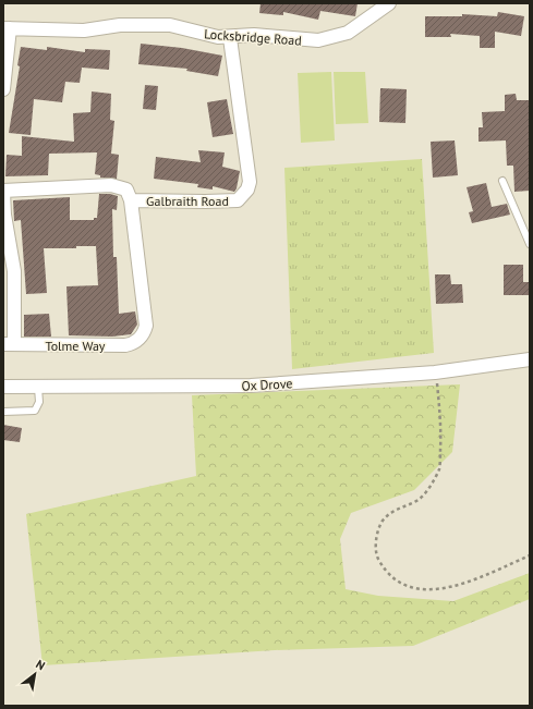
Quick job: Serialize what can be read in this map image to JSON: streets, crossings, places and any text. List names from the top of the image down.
{
  "streets": {
    "street": [
      "Locksbridge Road",
      "Galbraith Road",
      "Tolme Way",
      "Ox Drove"
    ]
  },
  "crossings": [
    ["Locksbridge Road", "Galbraith Road"],
    ["Galbraith Road", "Tolme Way"]
  ],
  "north": "top right"
}
